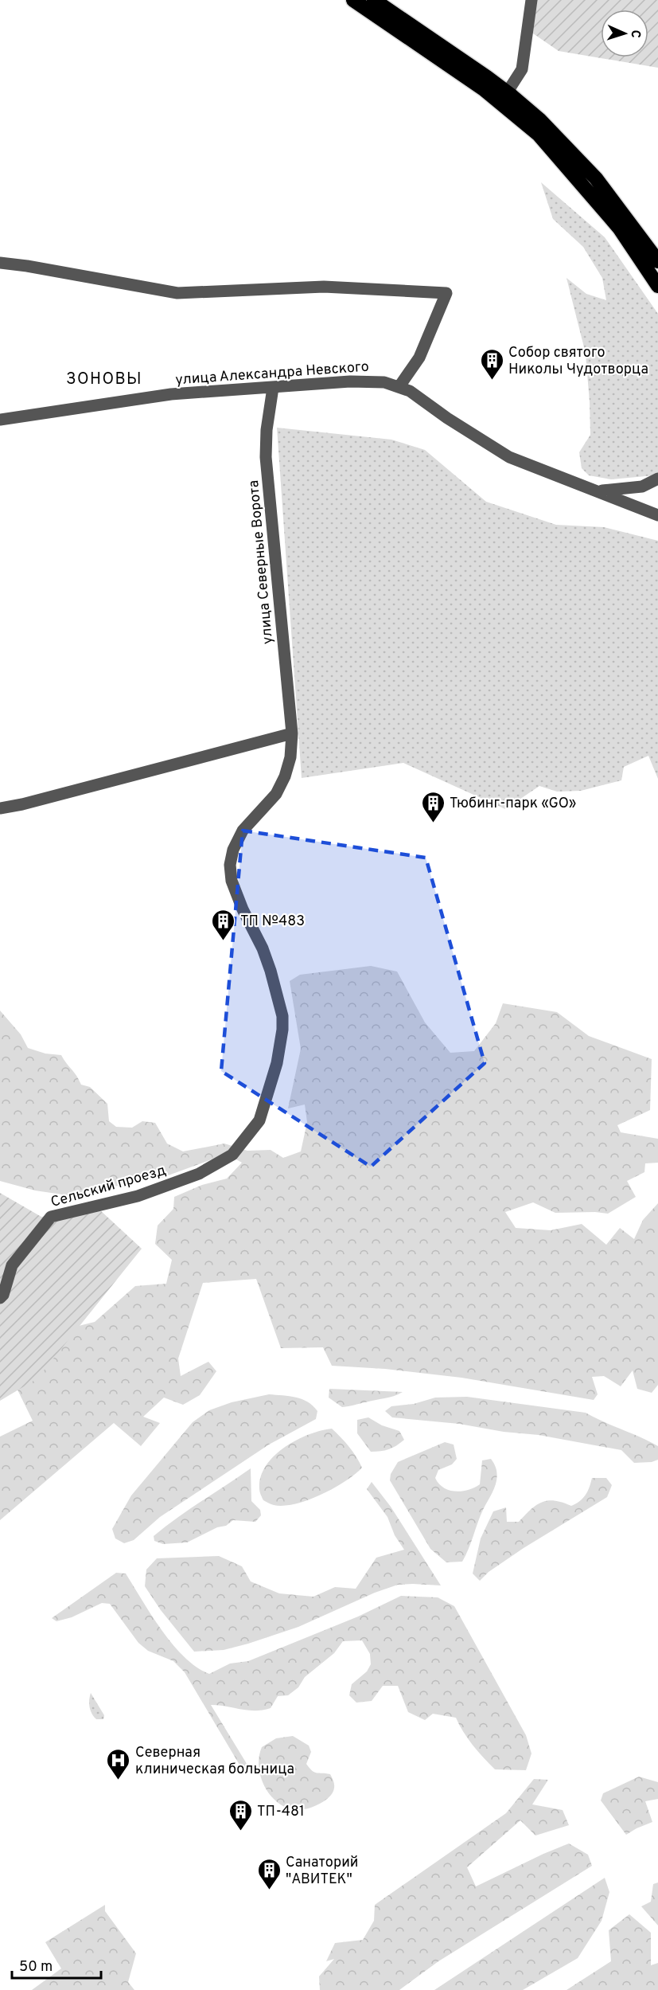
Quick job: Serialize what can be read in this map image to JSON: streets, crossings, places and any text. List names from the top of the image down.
{
  "streets": {
    "street": ["улица Александра Невского", "улица Северные Ворота", "Сельский проезд"]
  },
  "crossings": [
    ["улица Александра Невского", "улица Северные Ворота"],
    ["улица Северные Ворота", "Сельский проезд"]
  ],
  "districts": ["ЗОНОВЫ"],
  "places": {
    "building": [
      "Собор святого Николы Чудотворца",
      "Тюбинг-парк «GO»",
      "ТП №483",
      "ТП-481",
      "Санаторий \"АВИТЕК\""
    ],
    "hospital": ["Северная клиническая больница"]
  },
  "scale_bar": "50 m",
  "north": "right"
}
